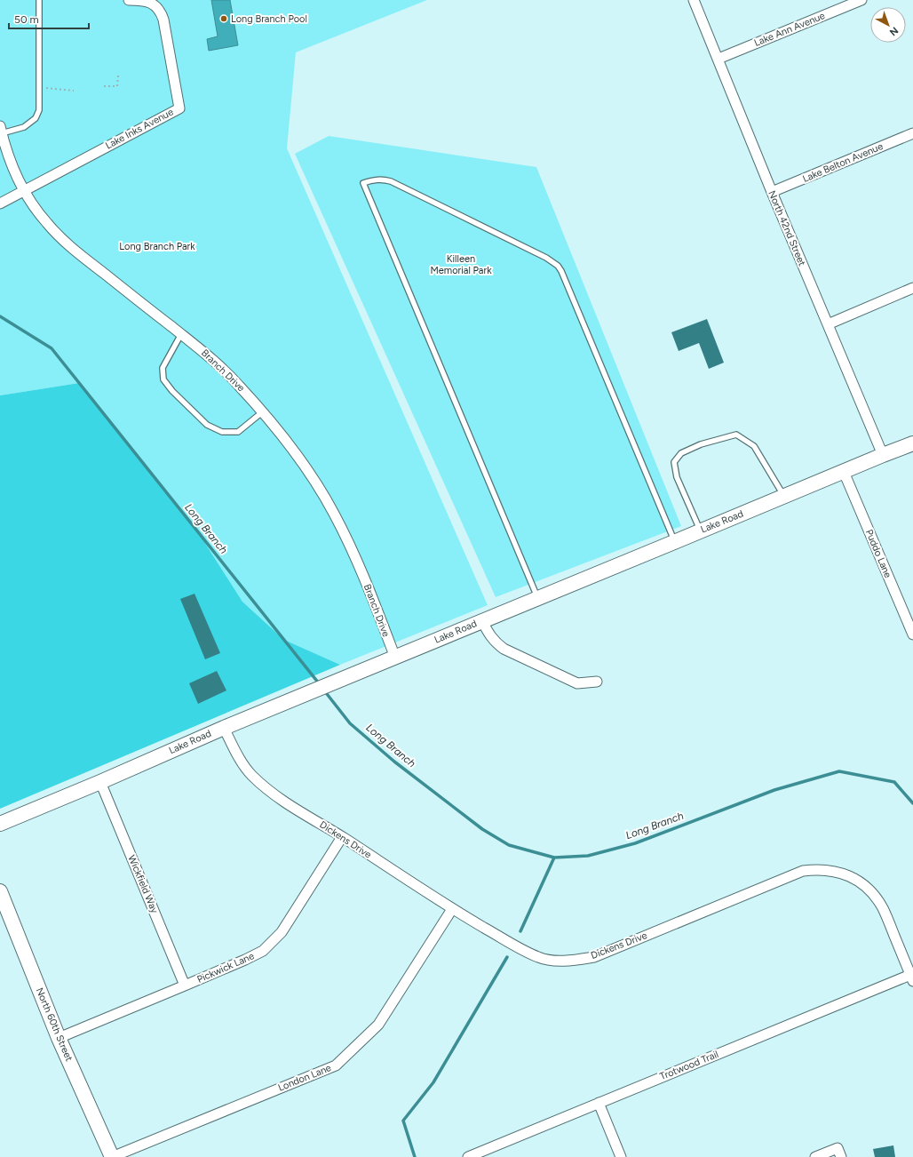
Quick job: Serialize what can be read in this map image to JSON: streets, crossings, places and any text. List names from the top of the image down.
{
  "streets": {
    "street": [
      "Lake Ann Avenue",
      "Lake Inks Avenue",
      "Lake Belton Avenue",
      "North 42nd Street",
      "Branch Drive",
      "Lake Road",
      "Puddo Lane",
      "Dickens Drive",
      "Wickfield Way",
      "Pickwick Lane",
      "North 60th Street",
      "Trotwood Trail",
      "London Lane"
    ]
  },
  "crossings": [
    ["Lake Ann Avenue", "North 42nd Street"],
    ["Lake Inks Avenue", "Branch Drive"],
    ["Lake Belton Avenue", "North 42nd Street"],
    ["North 42nd Street", "Lake Road"],
    ["Branch Drive", "Lake Road"],
    ["Lake Road", "Puddo Lane"],
    ["Lake Road", "Dickens Drive"],
    ["Lake Road", "Wickfield Way"],
    ["Dickens Drive", "Pickwick Lane"],
    ["Dickens Drive", "Trotwood Trail"],
    ["Dickens Drive", "London Lane"],
    ["Wickfield Way", "Pickwick Lane"],
    ["Pickwick Lane", "North 60th Street"],
    ["North 60th Street", "London Lane"]
  ],
  "water": ["Long Branch"],
  "parks": ["Long Branch Park", "Killeen Memorial Park"],
  "places": ["Long Branch Pool"],
  "scale_bar": "50 m",
  "north": "bottom right"
}
